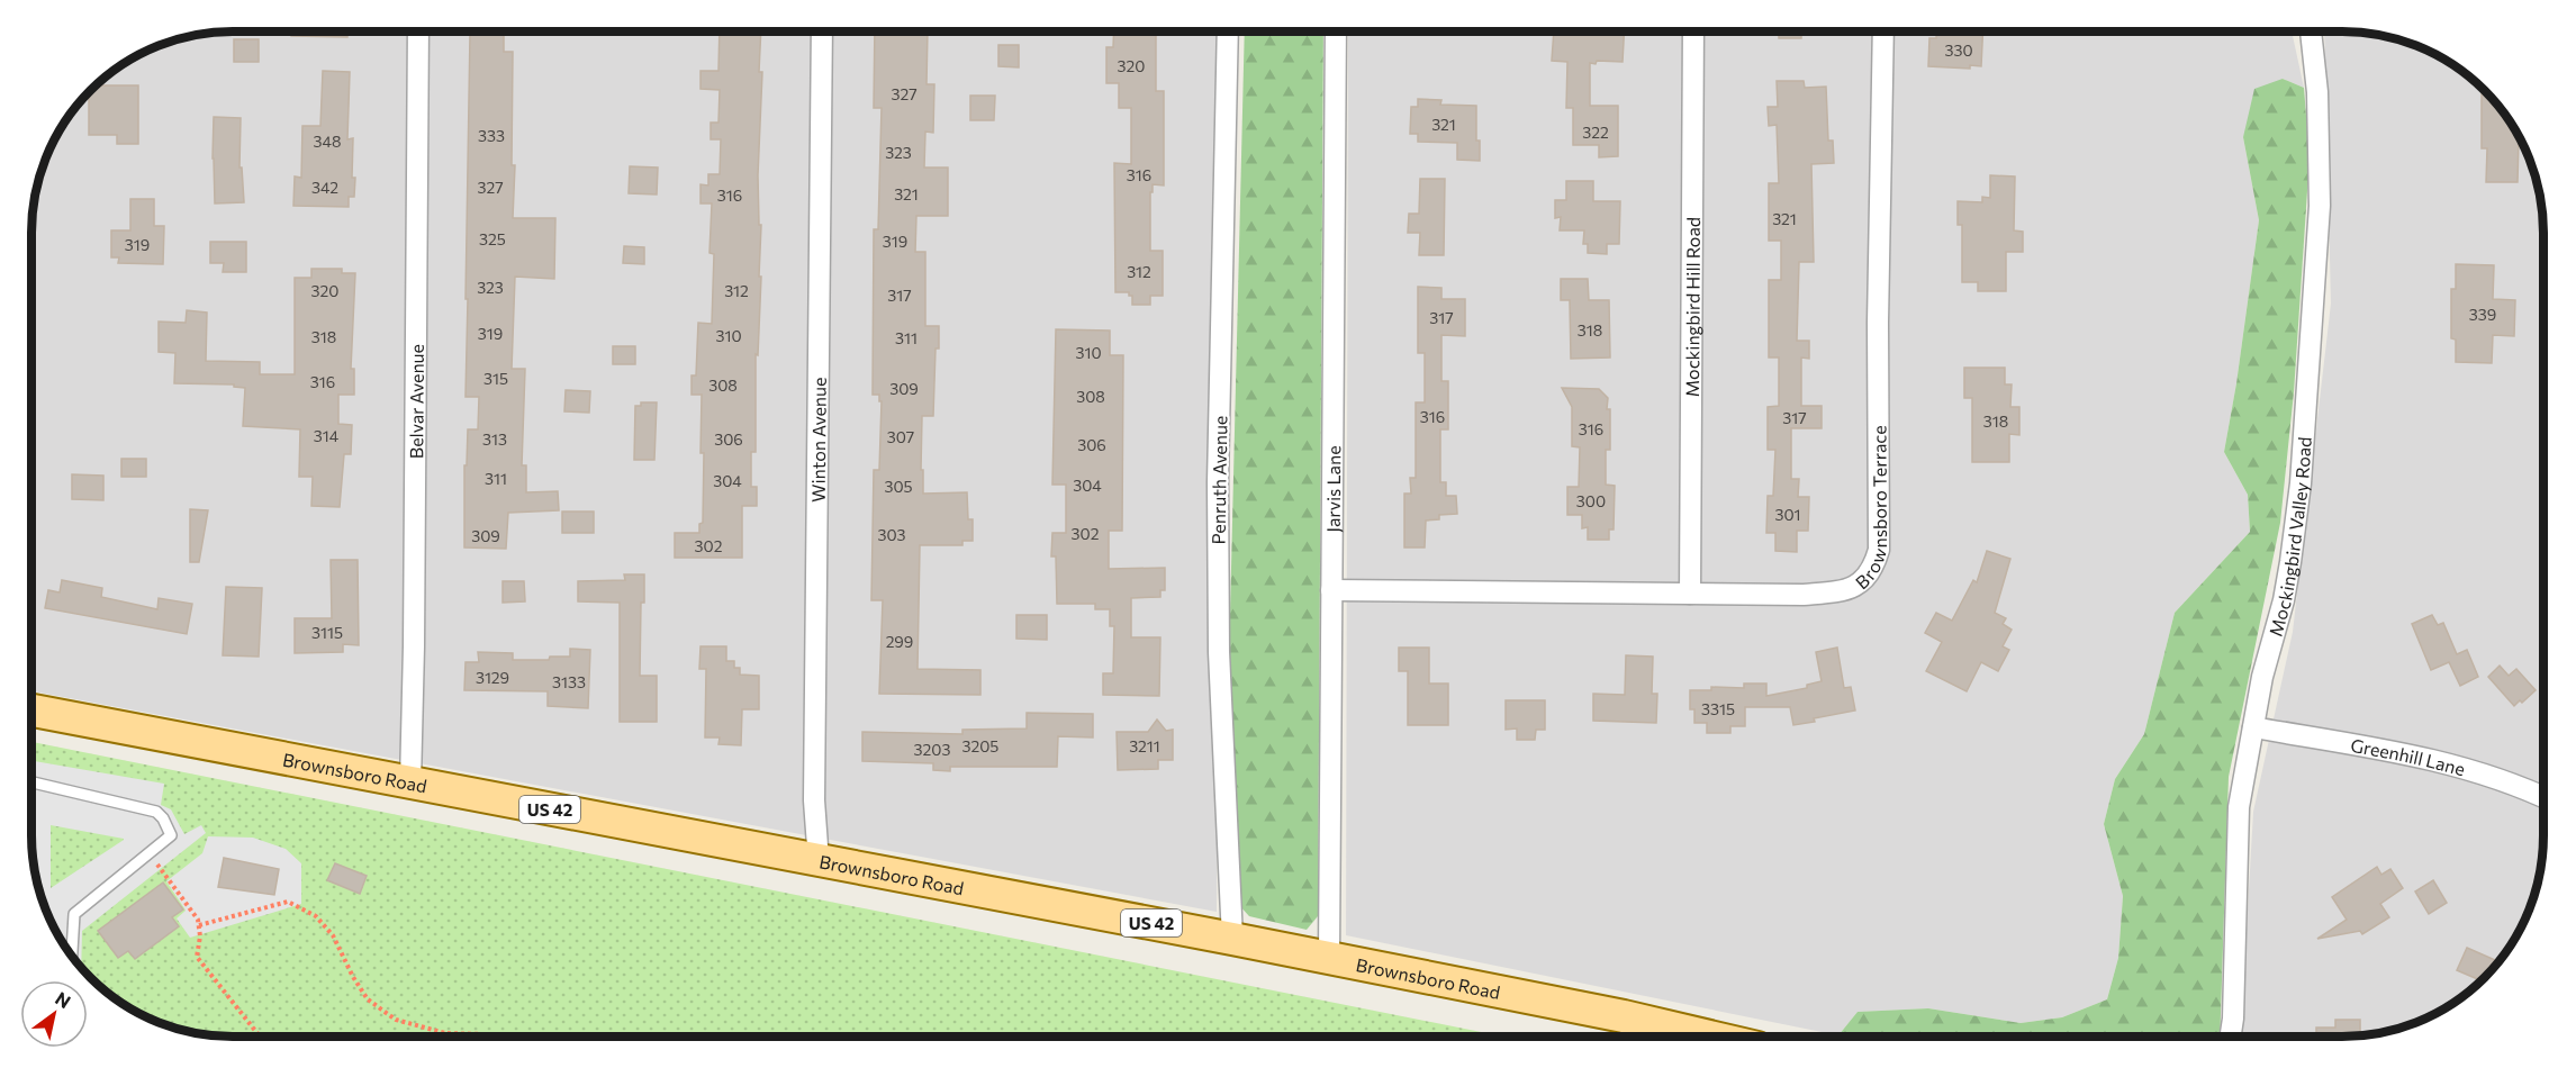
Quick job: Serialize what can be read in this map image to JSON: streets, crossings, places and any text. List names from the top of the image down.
{
  "streets": {
    "main road": ["Brownsboro Road", "US 42"],
    "street": [
      "Mockingbird Hill Road",
      "Belvar Avenue",
      "Winton Avenue",
      "Penruth Avenue",
      "Jarvis Lane",
      "Brownsboro Terrace",
      "Mockingbird Valley Road",
      "Greenhill Lane"
    ]
  },
  "crossings": [
    ["Mockingbird Hill Road", "Brownsboro Terrace"],
    ["Belvar Avenue", "Brownsboro Road"],
    ["Winton Avenue", "Brownsboro Road"],
    ["Penruth Avenue", "Brownsboro Road"],
    ["Jarvis Lane", "Brownsboro Terrace"],
    ["Jarvis Lane", "Brownsboro Road"],
    ["Mockingbird Valley Road", "Greenhill Lane"]
  ],
  "house_numbers": [
    "330",
    "320",
    "327",
    "321",
    "322",
    "333",
    "348",
    "323",
    "316",
    "342",
    "327",
    "321",
    "316",
    "321",
    "325",
    "319",
    "319",
    "312",
    "323",
    "320",
    "312",
    "317",
    "339",
    "317",
    "318",
    "319",
    "310",
    "318",
    "311",
    "310",
    "315",
    "316",
    "308",
    "309",
    "308",
    "316",
    "317",
    "318",
    "316",
    "314",
    "307",
    "313",
    "306",
    "306",
    "311",
    "304",
    "304",
    "305",
    "300",
    "301",
    "302",
    "303",
    "309",
    "302",
    "3115",
    "299",
    "3129",
    "3133",
    "3315",
    "3205",
    "3211",
    "3203"
  ],
  "north": "top right"
}
